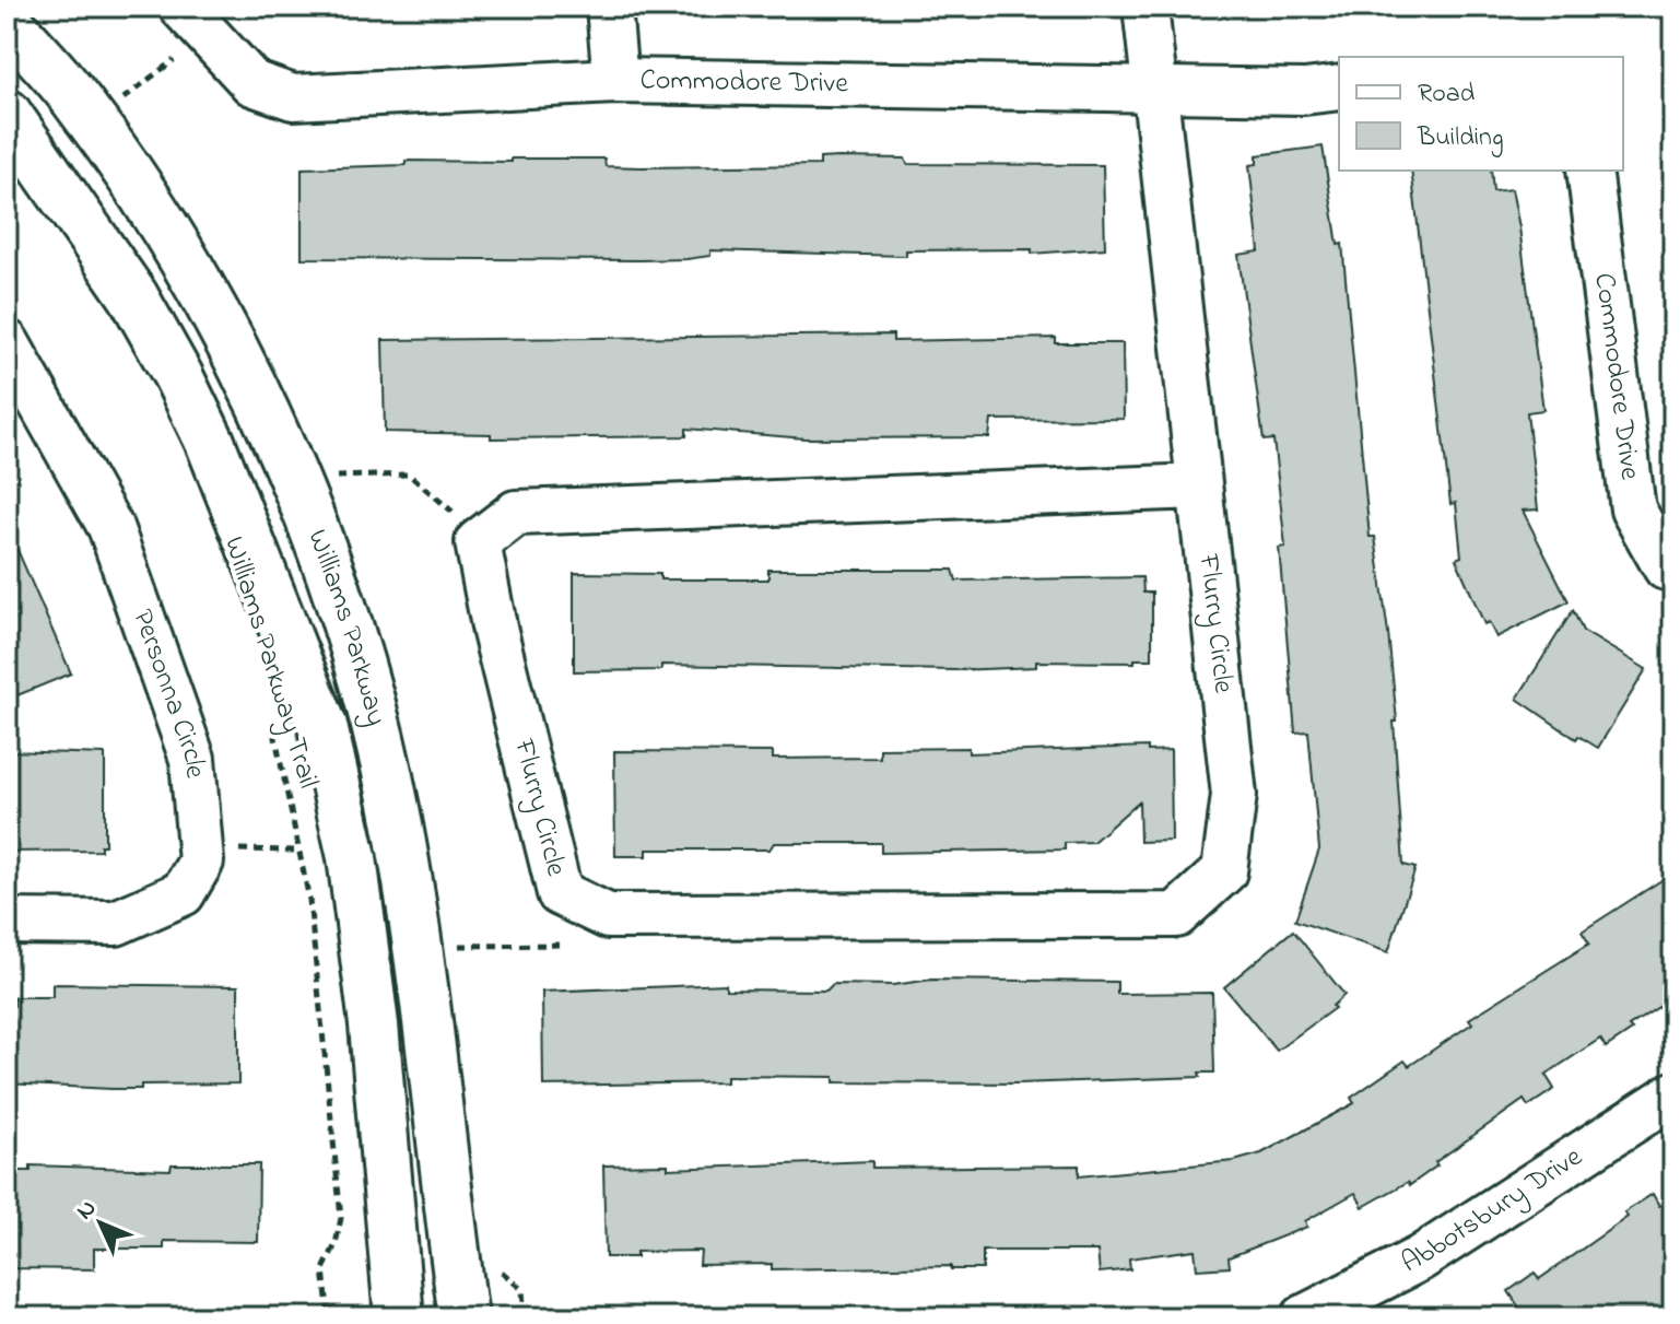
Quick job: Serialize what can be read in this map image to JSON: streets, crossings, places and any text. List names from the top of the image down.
{
  "streets": {
    "main road": ["Williams Parkway"],
    "street": [
      "Commodore Drive",
      "Flurry Circle",
      "Personna Circle",
      "Abbotsbury Drive"
    ],
    "path": ["Williams Parkway Trail"]
  },
  "crossings": [
    ["Commodore Drive", "Flurry Circle"]
  ],
  "legend": ["Road", "Building"],
  "north": "top left"
}
